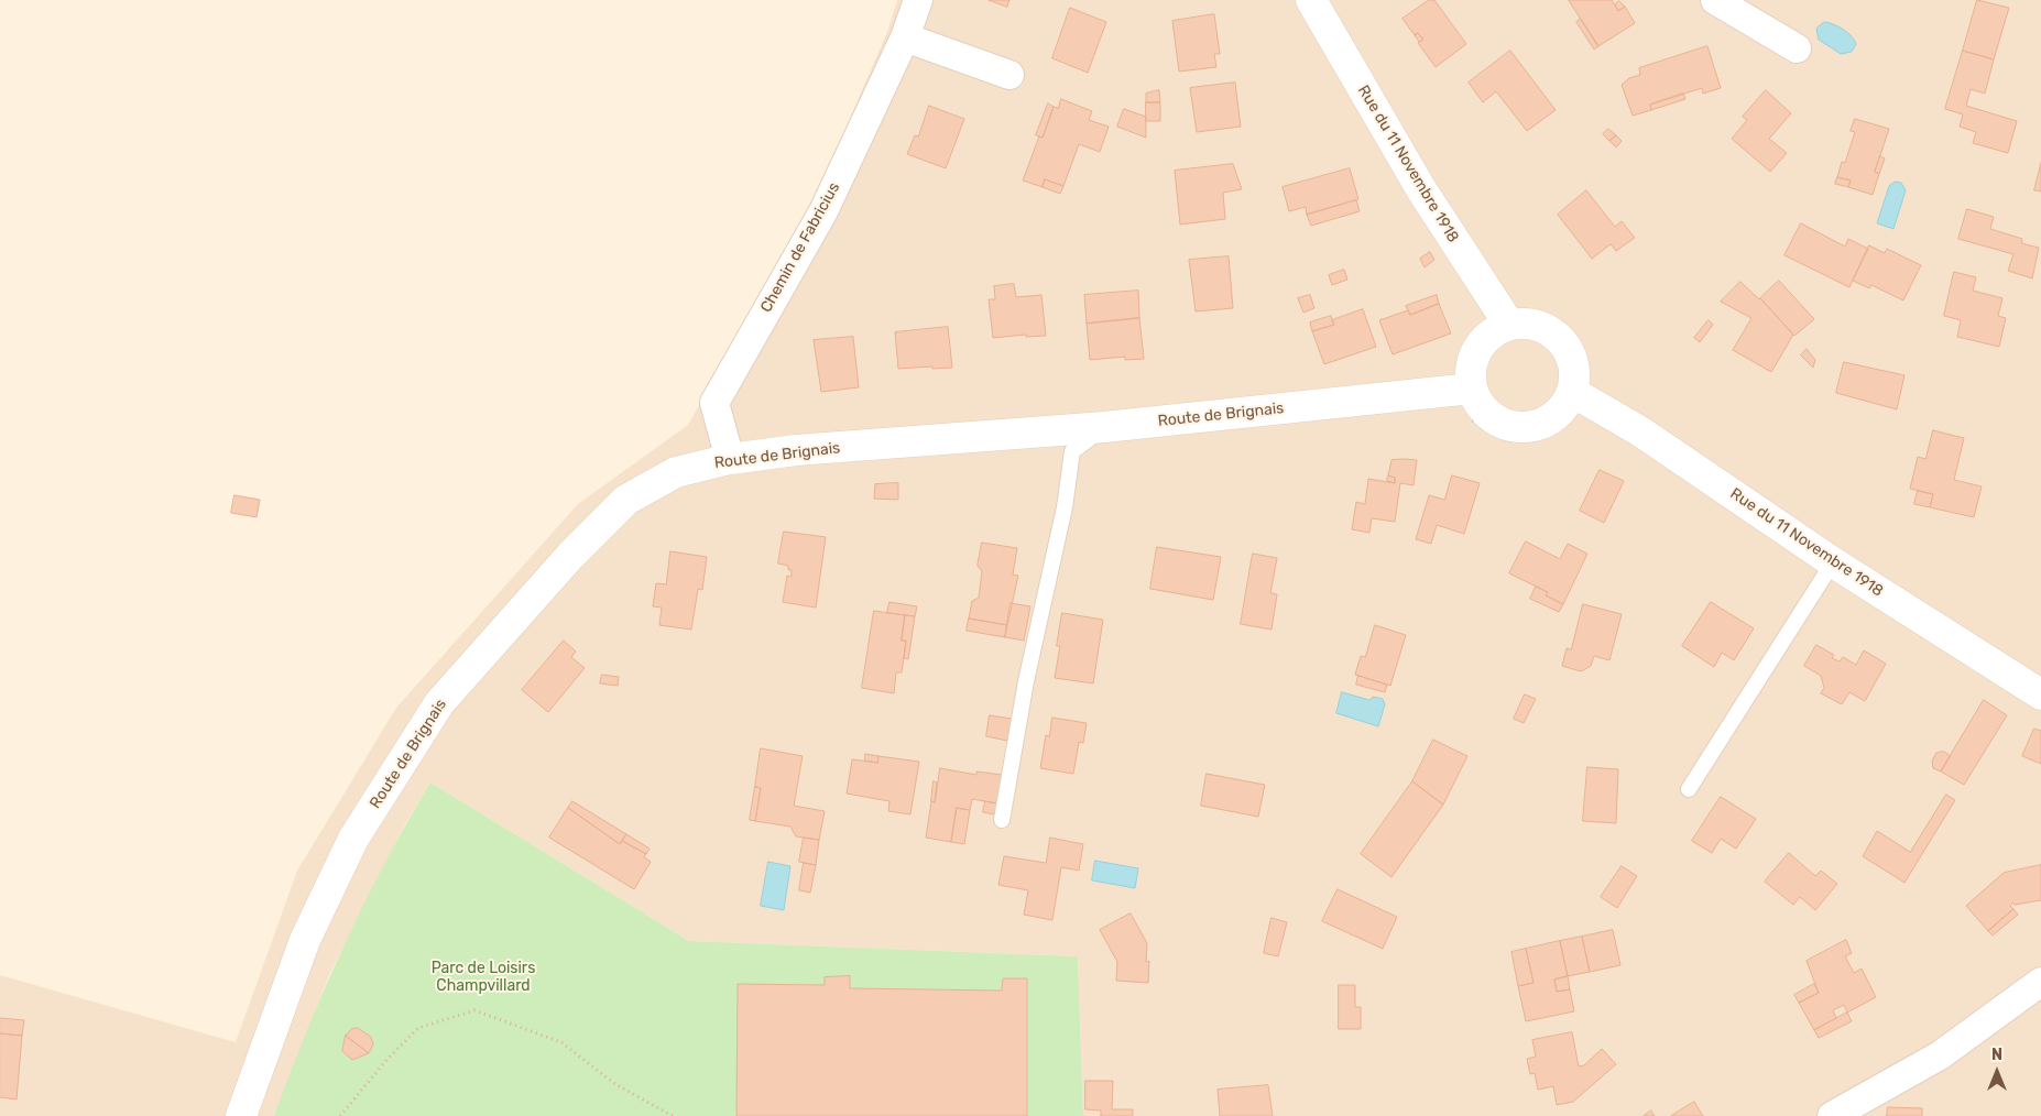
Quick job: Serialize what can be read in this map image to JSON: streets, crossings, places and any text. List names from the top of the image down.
{
  "streets": {
    "street": ["Rue du 11 Novembre 1918", "Chemin de Fabricius", "Route de Brignais"]
  },
  "crossings": [
    ["Rue du 11 Novembre 1918", "Route de Brignais"],
    ["Chemin de Fabricius", "Route de Brignais"]
  ],
  "parks": ["Parc de Loisirs Champvillard"],
  "north": "top"
}
